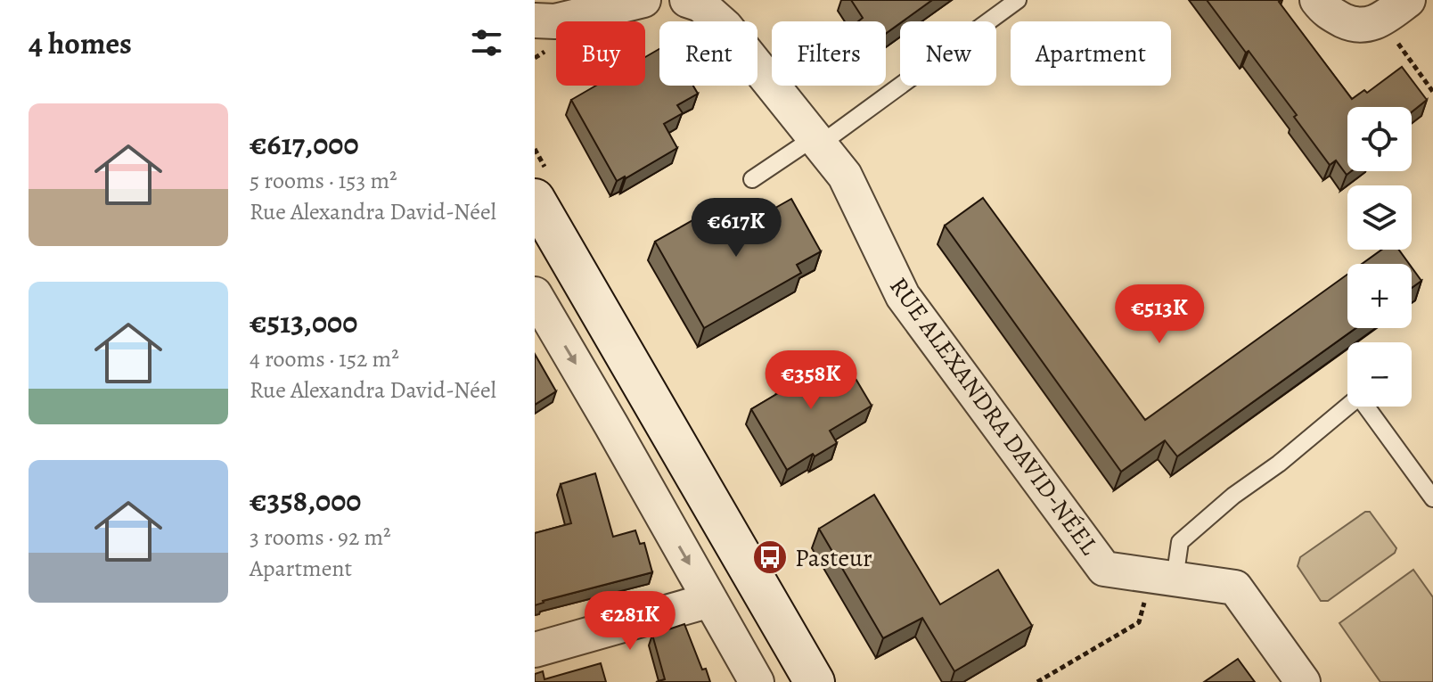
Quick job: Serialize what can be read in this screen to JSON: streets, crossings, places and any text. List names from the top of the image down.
{
  "streets": {
    "street": ["RUE ALEXANDRA DAVID-NÉEL"]
  },
  "places": {
    "bus stop": ["Pasteur"]
  },
  "page": {
    "heading": "4 homes",
    "chip": [
      "Buy",
      "Rent",
      "Filters",
      "New",
      "Apartment"
    ],
    "list": [
      {
        "name": "€617,000",
        "note": "5 rooms · 153 m² · Rue Alexandra David-Néel"
      },
      {
        "name": "€513,000",
        "note": "4 rooms · 152 m² · Rue Alexandra David-Néel"
      },
      {
        "name": "€358,000",
        "note": "3 rooms · 92 m² · Apartment"
      }
    ],
    "map_buttons": ["+", "−"],
    "price": [
      "€617K",
      "€513K",
      "€358K",
      "€281K"
    ]
  }
}
